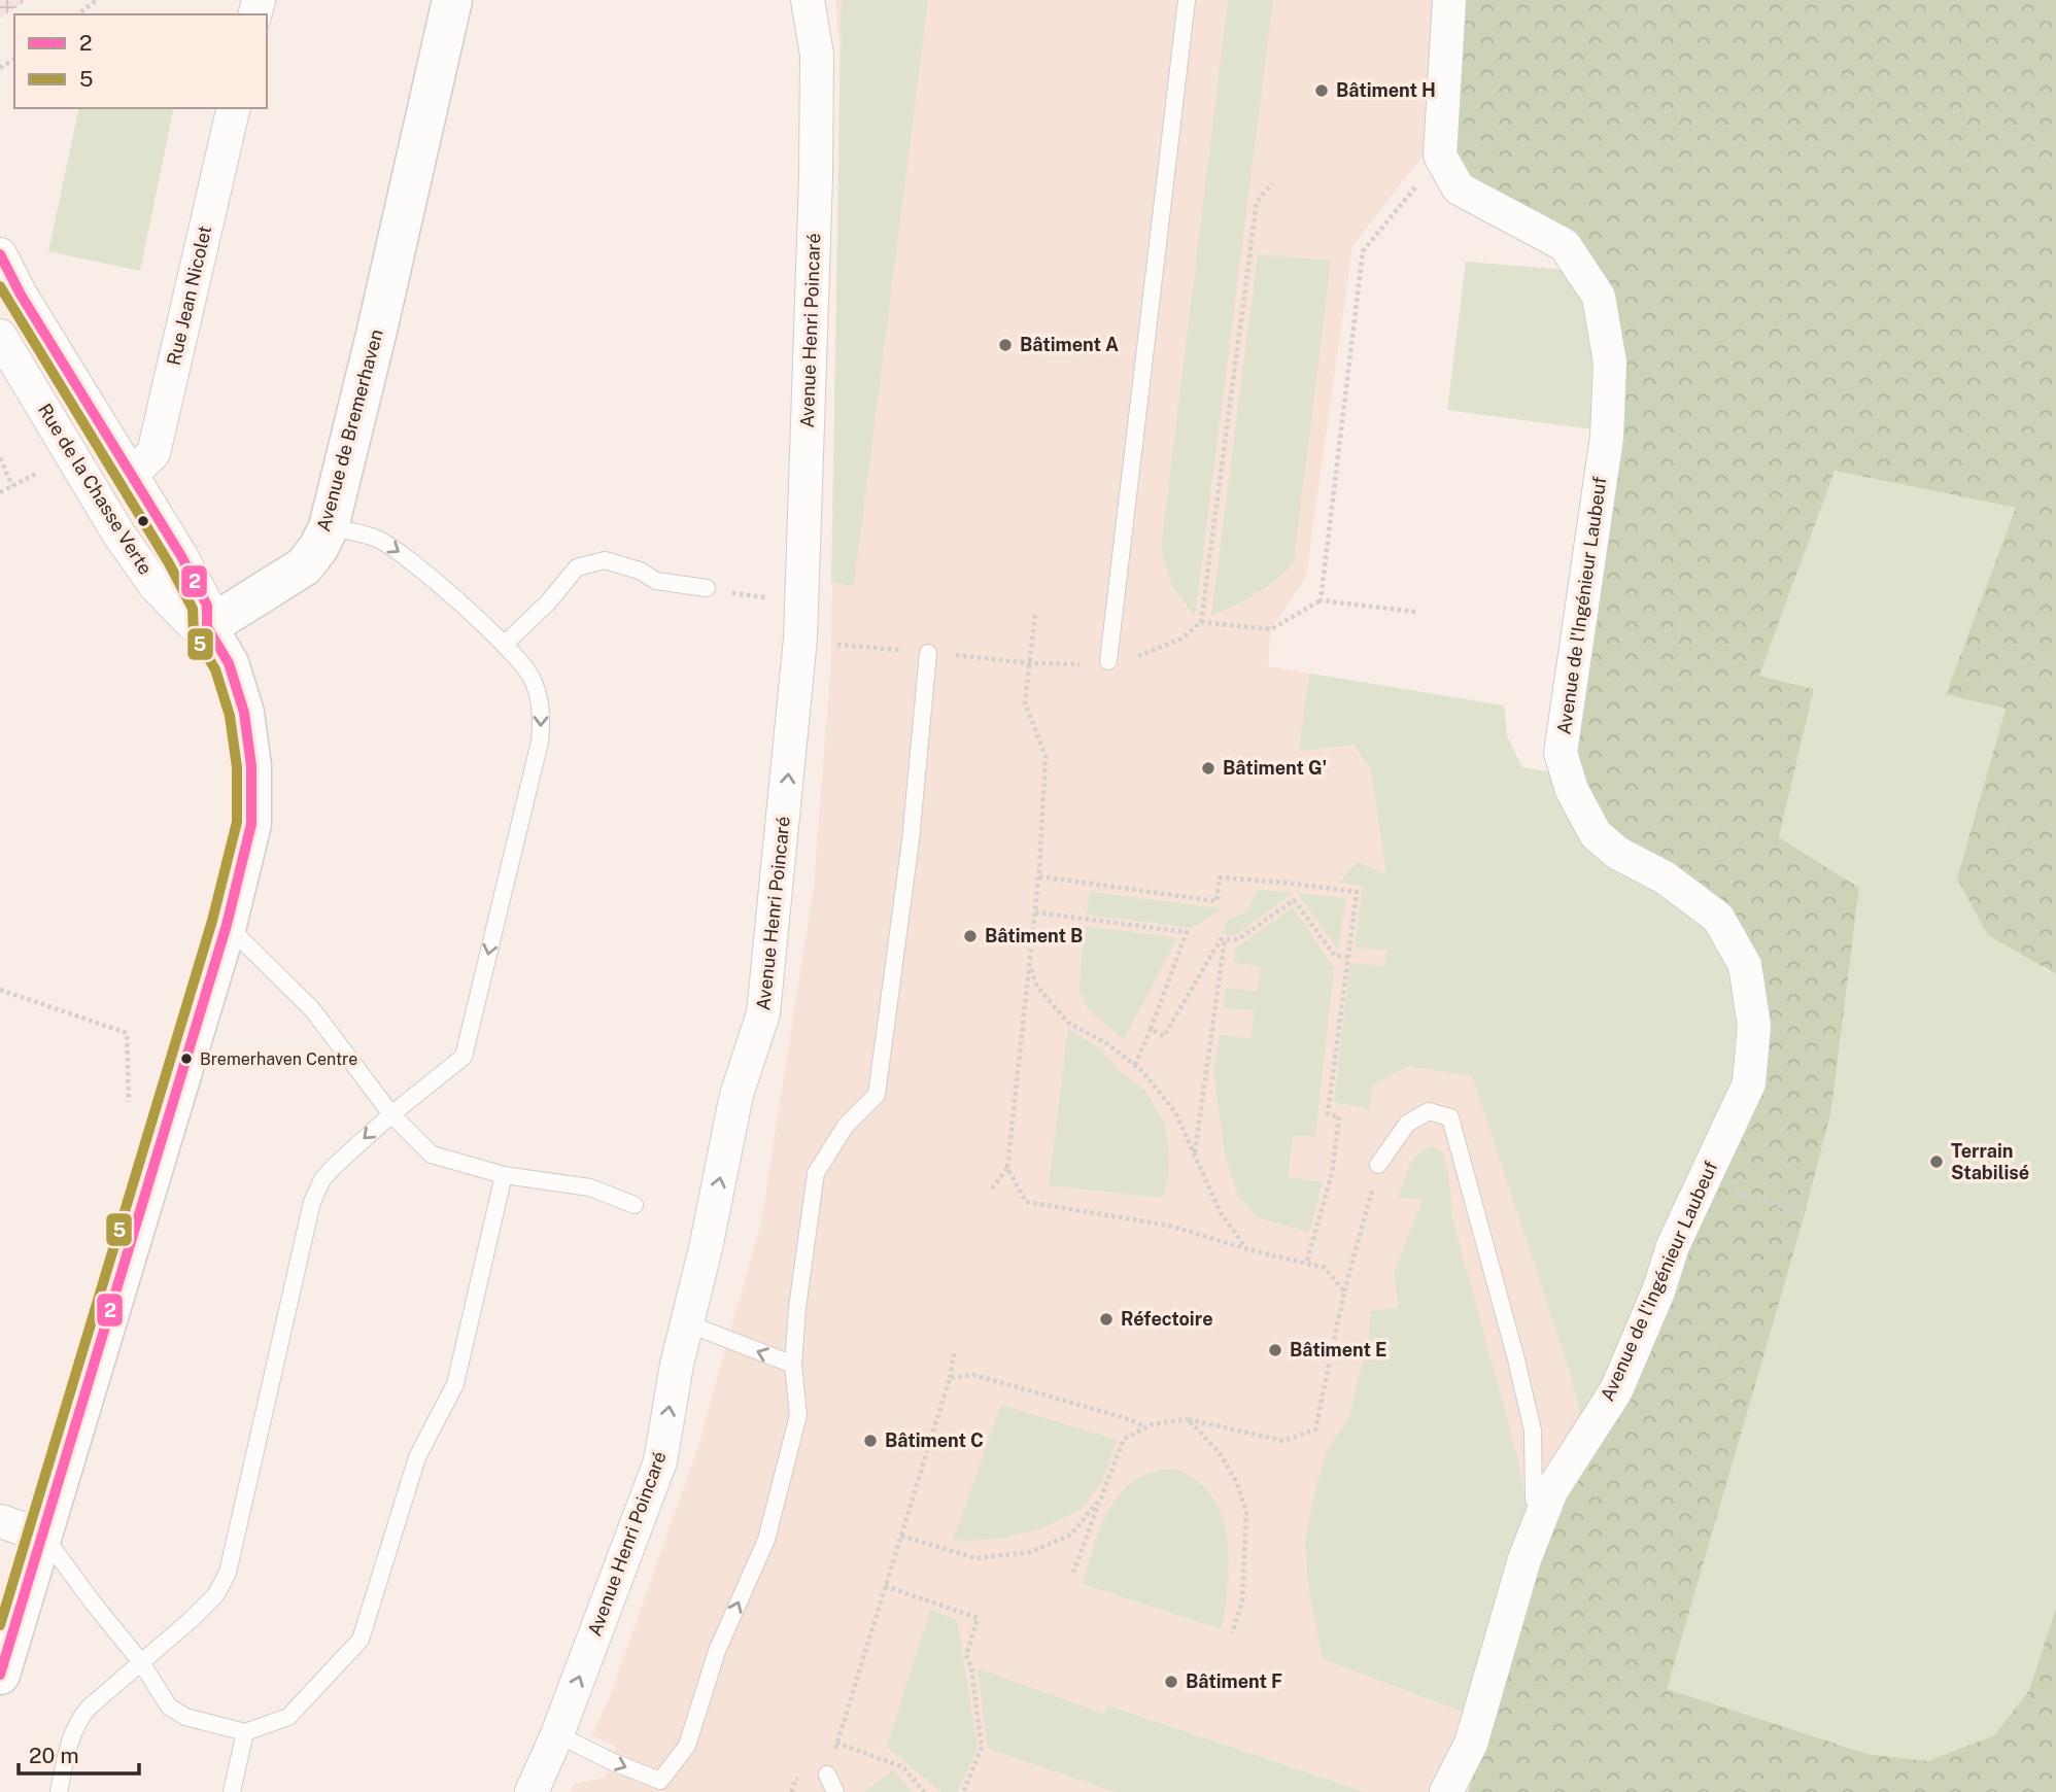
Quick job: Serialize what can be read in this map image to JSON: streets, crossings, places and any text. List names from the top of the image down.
{
  "streets": {
    "street": [
      "Rue Jean Nicolet",
      "Avenue Henri Poincaré",
      "Avenue de Bremerhaven",
      "Rue de la Chasse Verte",
      "Avenue de l'Ingénieur Laubeuf"
    ]
  },
  "crossings": [
    ["Rue Jean Nicolet", "Rue de la Chasse Verte"],
    ["Avenue de Bremerhaven", "Rue de la Chasse Verte"]
  ],
  "one_way": ["Avenue Henri Poincaré"],
  "places": [
    "Bâtiment H",
    "Bâtiment A",
    "Bâtiment G'",
    "Bâtiment B",
    "Bremerhaven Centre",
    "Terrain Stabilisé",
    "Réfectoire",
    "Bâtiment E",
    "Bâtiment C",
    "Bâtiment F"
  ],
  "lines": ["transit line 2", "transit line 5"],
  "legend": ["2", "5"],
  "scale_bar": "20 m"
}
